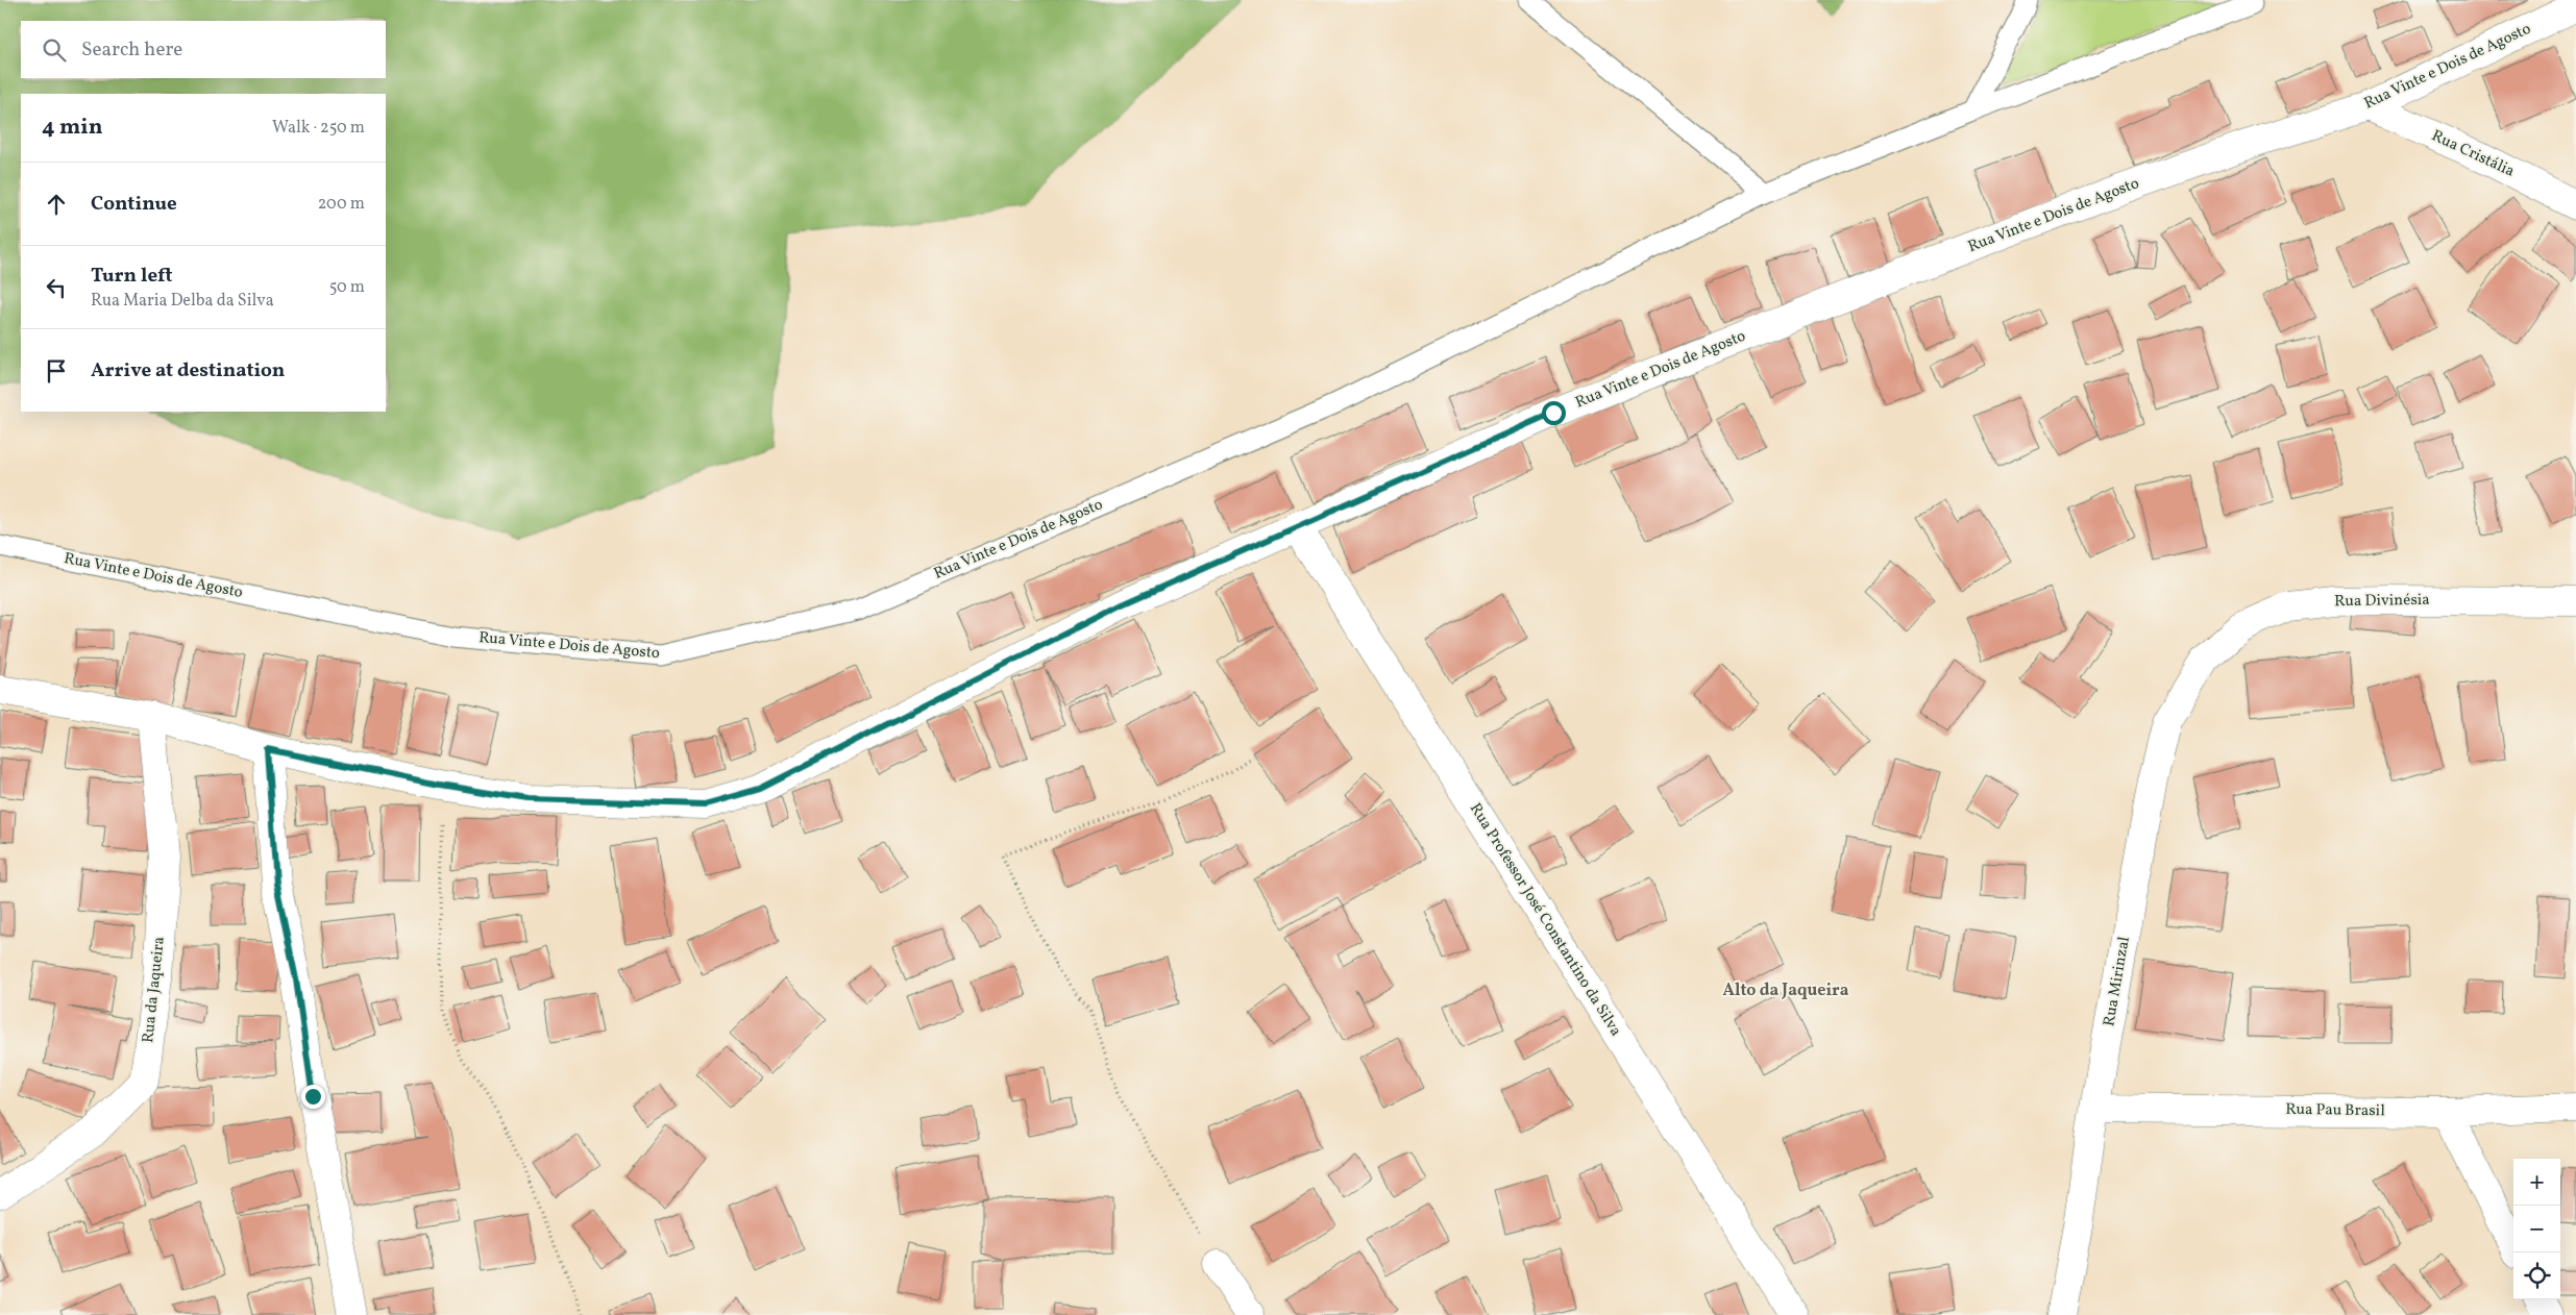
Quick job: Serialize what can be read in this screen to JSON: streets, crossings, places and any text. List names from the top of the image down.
{
  "streets": {
    "street": [
      "Rua Vinte e Dois de Agosto",
      "Rua Cristália",
      "Rua Divinésia",
      "Rua Professor José Constantino da Silva",
      "Rua Mirinzal",
      "Rua da Jaqueira",
      "Rua Pau Brasil"
    ]
  },
  "crossings": [
    ["Rua Vinte e Dois de Agosto", "Rua Cristália"],
    ["Rua Vinte e Dois de Agosto", "Rua Professor José Constantino da Silva"],
    ["Rua Vinte e Dois de Agosto", "Rua da Jaqueira"],
    ["Rua Divinésia", "Rua Mirinzal"],
    ["Rua Mirinzal", "Rua Pau Brasil"]
  ],
  "districts": ["Alto da Jaqueira"],
  "page": {
    "search": "Search here",
    "heading": ["4 min", "Walk · 250 m"],
    "list": [
      ["Continue", "200 m"],
      ["Turn left", "Rua Maria Delba da Silva", "50 m"],
      "Arrive at destination"
    ],
    "map_buttons": ["+", "−"]
  }
}
